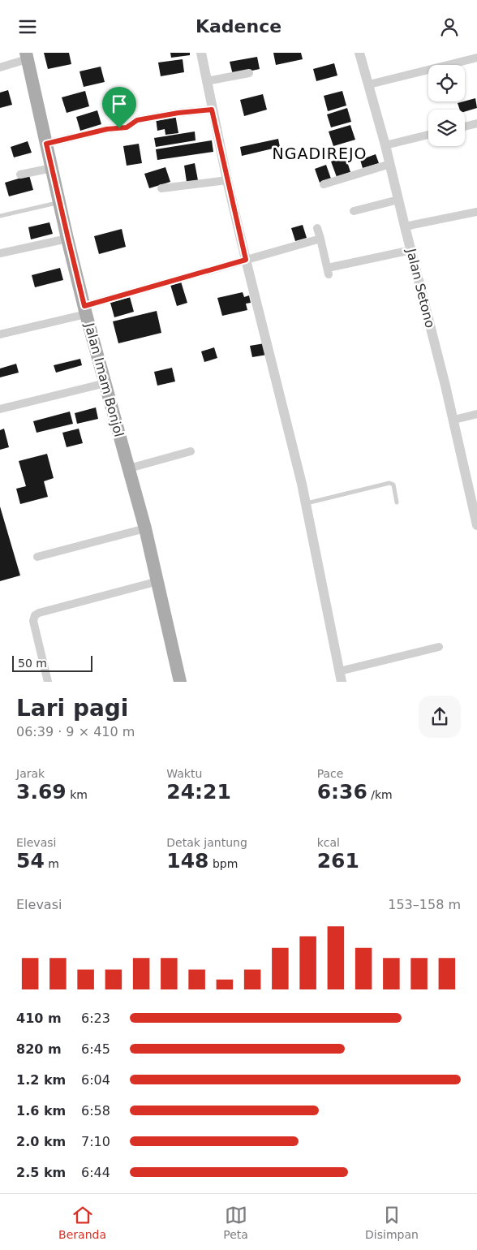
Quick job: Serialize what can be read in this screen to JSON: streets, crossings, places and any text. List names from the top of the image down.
{
  "streets": {
    "main road": ["Jalan Imam Bonjol"],
    "street": ["Jalan Setono"]
  },
  "districts": ["NGADIREJO"],
  "scale_bar": "50 m",
  "page": {
    "header": "Kadence",
    "scale": "50 m",
    "heading": ["Lari pagi", "06:39 · 9 × 410 m"],
    "stats": [
      ["Jarak", "3.69 km"],
      ["Waktu", "24:21"],
      ["Pace", "6:36 /km"],
      ["Elevasi", "54 m"],
      ["Detak jantung", "148 bpm"],
      ["kcal", "261"]
    ],
    "chart": ["Elevasi", "153–158 m"],
    "list": [
      {
        "name": "410 m",
        "note": "6:23"
      },
      {
        "name": "820 m",
        "note": "6:45"
      },
      {
        "name": "1.2 km",
        "note": "6:04"
      },
      {
        "name": "1.6 km",
        "note": "6:58"
      },
      {
        "name": "2.0 km",
        "note": "7:10"
      },
      {
        "name": "2.5 km",
        "note": "6:44"
      }
    ],
    "tabs": ["Beranda", "Peta", "Disimpan"]
  }
}
